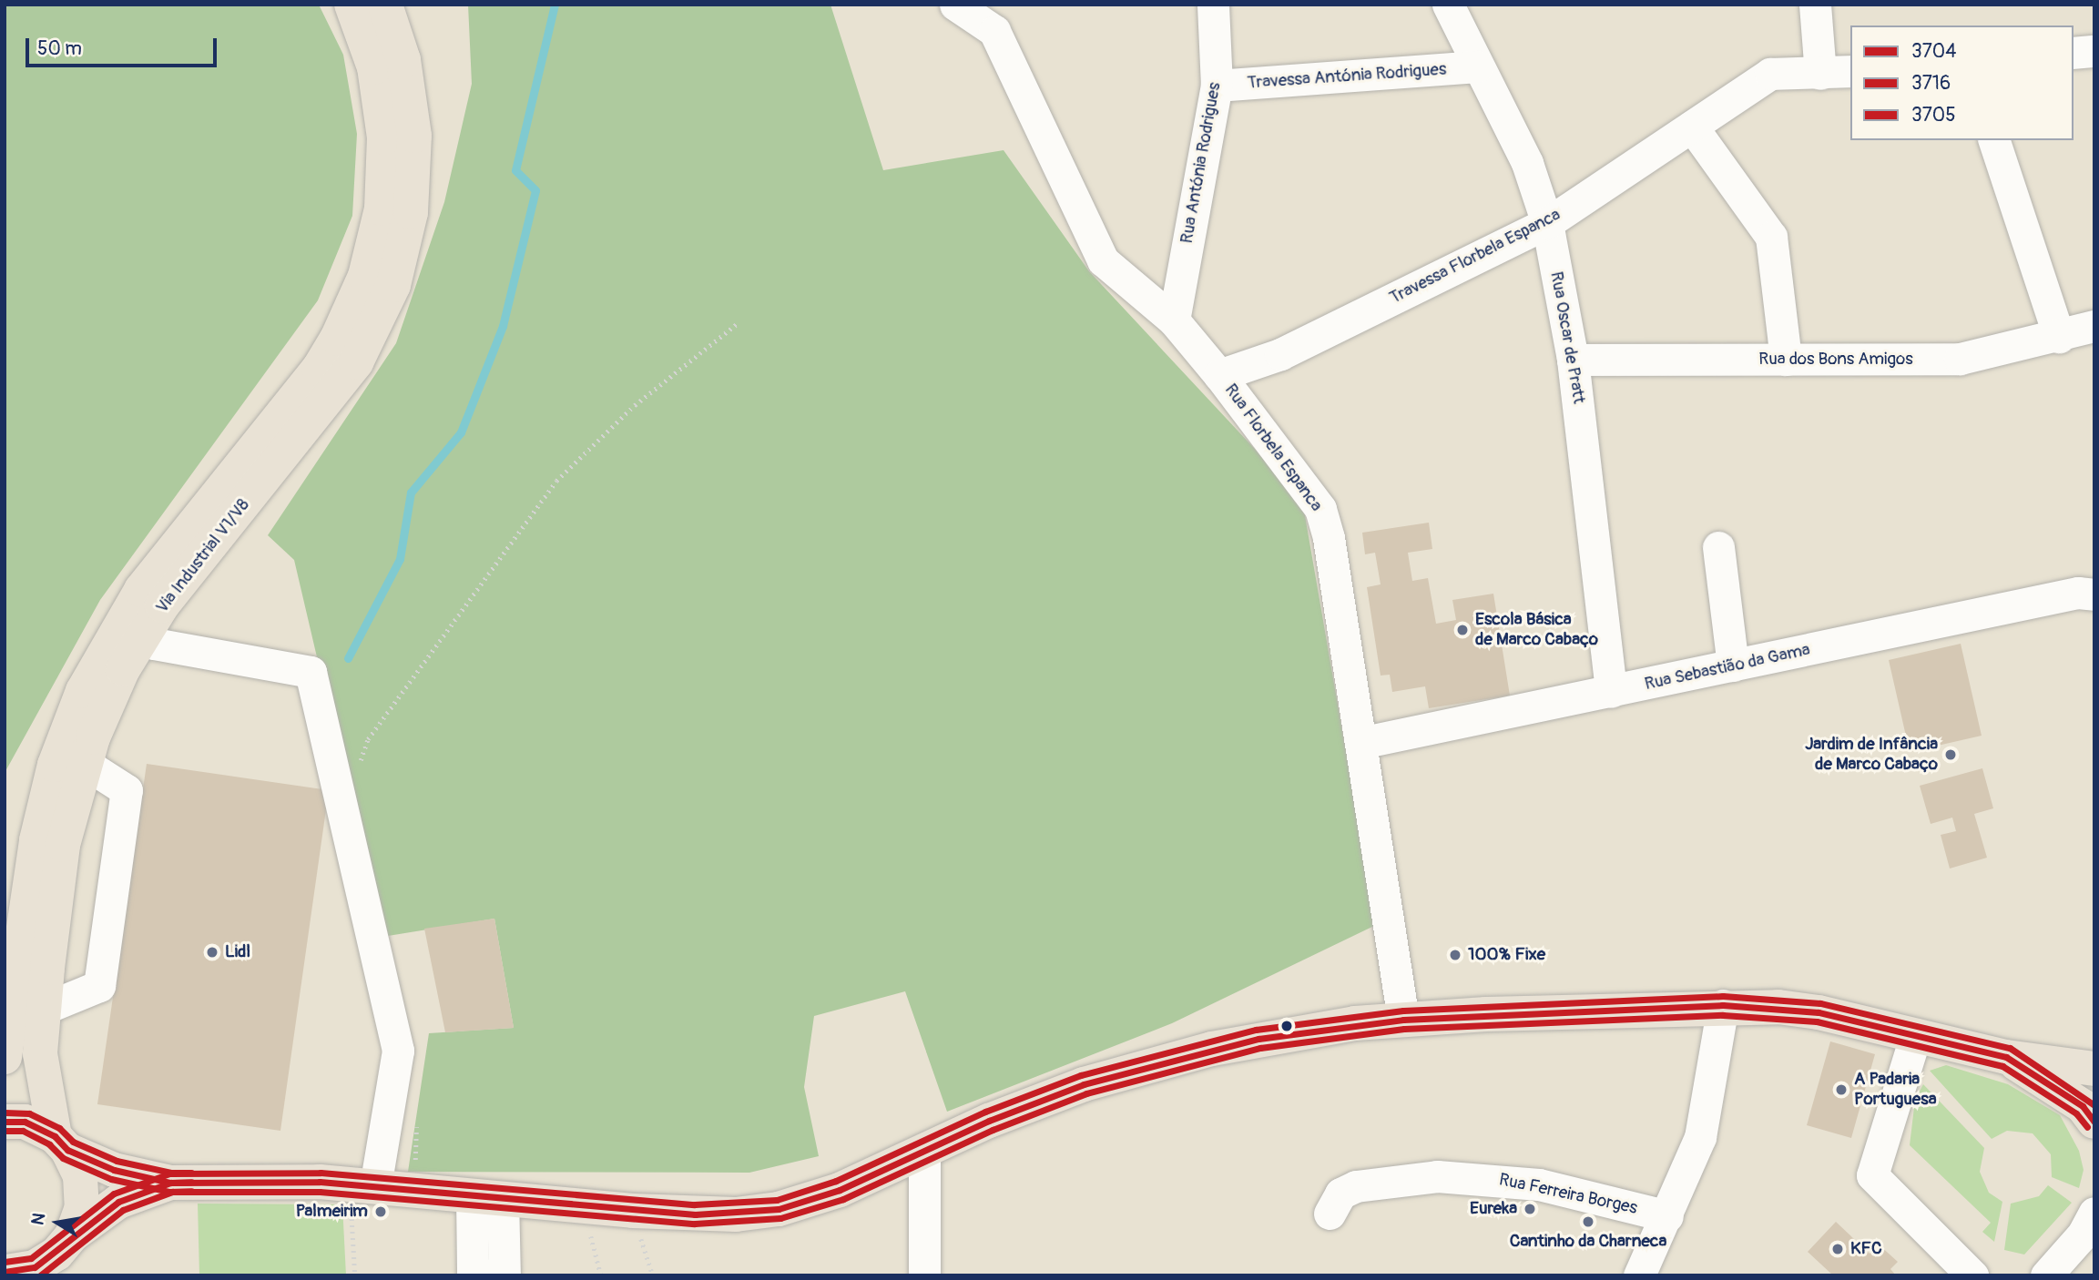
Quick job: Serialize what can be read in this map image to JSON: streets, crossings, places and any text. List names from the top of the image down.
{
  "streets": {
    "main road": ["Via Industrial V1/V8"],
    "street": [
      "Travessa Antónia Rodrigues",
      "Rua Antónia Rodrigues",
      "Travessa Florbela Espanca",
      "Rua Oscar de Pratt",
      "Rua dos Bons Amigos",
      "Rua Florbela Espanca",
      "Rua Sebastião da Gama",
      "Rua Ferreira Borges"
    ]
  },
  "crossings": [
    ["Travessa Antónia Rodrigues", "Rua Antónia Rodrigues"],
    ["Travessa Antónia Rodrigues", "Rua Oscar de Pratt"],
    ["Rua Antónia Rodrigues", "Rua Florbela Espanca"],
    ["Travessa Florbela Espanca", "Rua Oscar de Pratt"],
    ["Travessa Florbela Espanca", "Rua Florbela Espanca"],
    ["Rua Oscar de Pratt", "Rua dos Bons Amigos"],
    ["Rua Oscar de Pratt", "Rua Sebastião da Gama"],
    ["Rua Florbela Espanca", "Rua Sebastião da Gama"]
  ],
  "places": [
    "Escola Básica de Marco Cabaço",
    "Jardim de Infância de Marco Cabaço",
    "Lidl",
    "100% Fixe",
    "A Padaria Portuguesa",
    "Eureka",
    "Palmeirim",
    "Cantinho da Charneca",
    "KFC"
  ],
  "lines": ["transit line 3705", "transit line 3704", "transit line 3716"],
  "legend": ["3704", "3716", "3705"],
  "scale_bar": "50 m",
  "north": "left"
}
